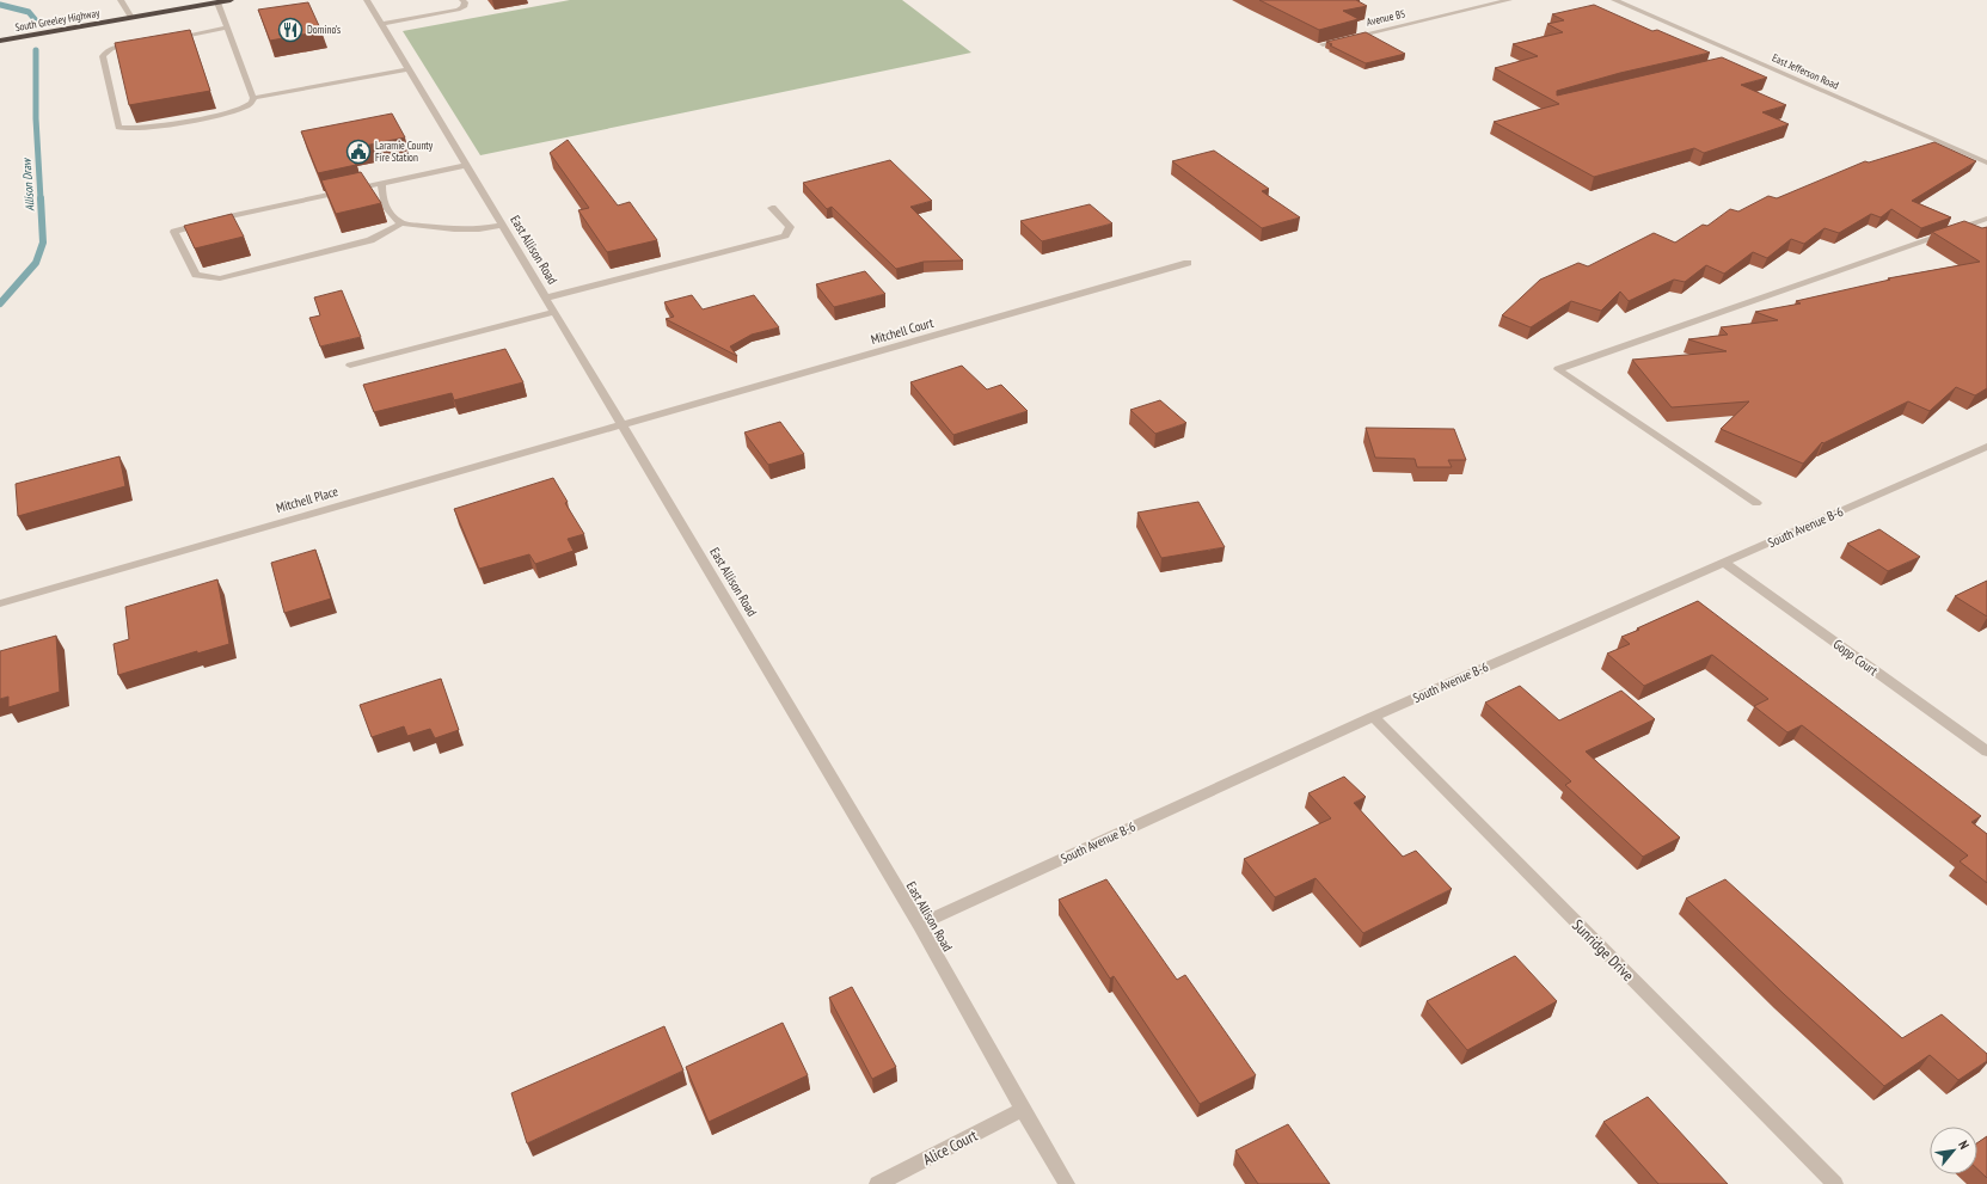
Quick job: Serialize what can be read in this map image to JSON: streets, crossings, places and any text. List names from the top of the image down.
{
  "streets": {
    "highway": ["South Greeley Highway"],
    "street": [
      "Avenue B5",
      "East Jefferson Road",
      "East Allison Road",
      "Mitchell Court",
      "Mitchell Place",
      "South Avenue B-6",
      "Gopp Court",
      "Sunridge Drive",
      "Alice Court"
    ]
  },
  "crossings": [
    ["East Allison Road", "Mitchell Court"],
    ["East Allison Road", "Mitchell Place"],
    ["East Allison Road", "South Avenue B-6"],
    ["East Allison Road", "Alice Court"],
    ["Mitchell Court", "Mitchell Place"],
    ["South Avenue B-6", "Gopp Court"],
    ["South Avenue B-6", "Sunridge Drive"]
  ],
  "water": ["Allison Draw"],
  "places": {
    "restaurant": ["Domino's"],
    "public building": ["Laramie County Fire Station"]
  },
  "north": "top right"
}
